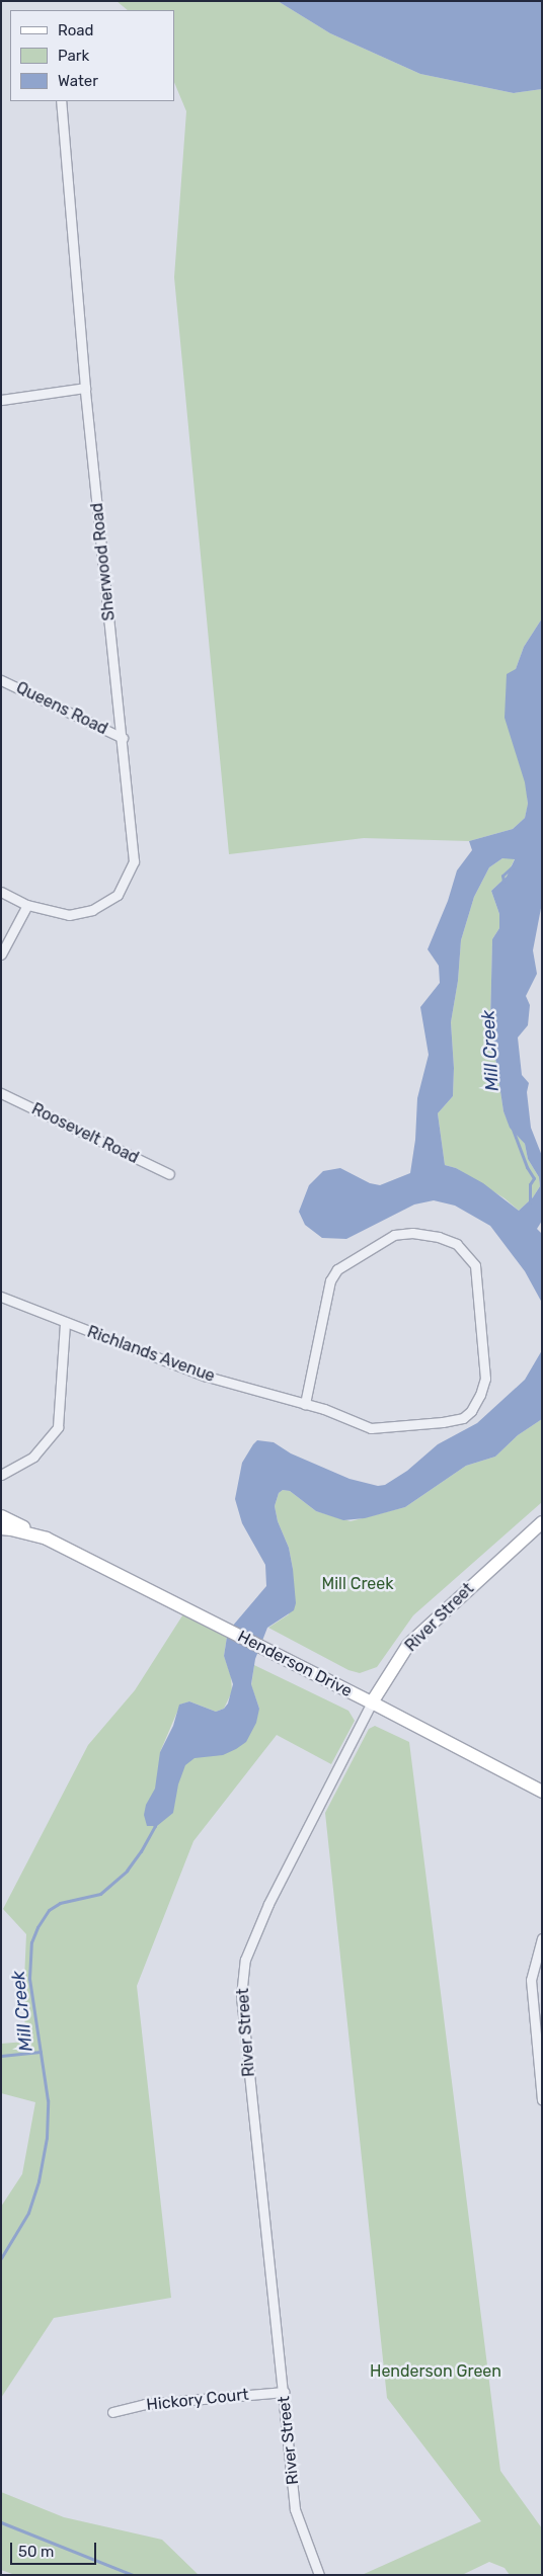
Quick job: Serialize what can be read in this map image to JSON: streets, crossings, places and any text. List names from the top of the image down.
{
  "streets": {
    "main road": ["River Street", "Henderson Drive"],
    "street": [
      "Sherwood Road",
      "Queens Road",
      "Roosevelt Road",
      "Richlands Avenue",
      "Hickory Court"
    ]
  },
  "crossings": [
    ["Sherwood Road", "Queens Road"],
    ["River Street", "Henderson Drive"],
    ["River Street", "Hickory Court"]
  ],
  "water": ["Mill Creek"],
  "parks": ["Mill Creek", "Henderson Green"],
  "legend": ["Road", "Park", "Water"],
  "scale_bar": "50 m"
}
